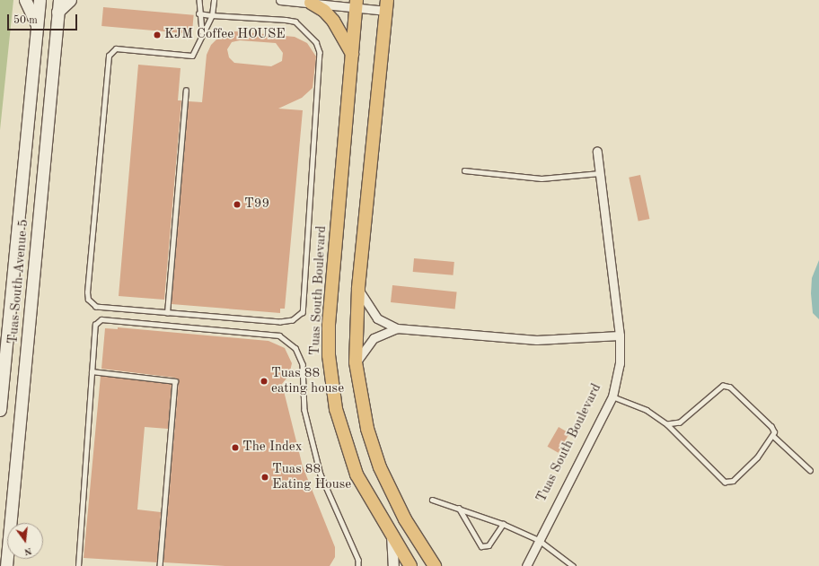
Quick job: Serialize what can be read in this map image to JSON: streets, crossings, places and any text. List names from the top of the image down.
{
  "streets": {
    "main road": ["Tuas South Avenue 5", "Tuas South Boulevard"]
  },
  "places": [
    "KJM Coffee HOUSE",
    "T99",
    "Tuas 88 eating house",
    "The Index",
    "Tuas 88 Eating House"
  ],
  "scale_bar": "50 m",
  "north": "bottom"
}
